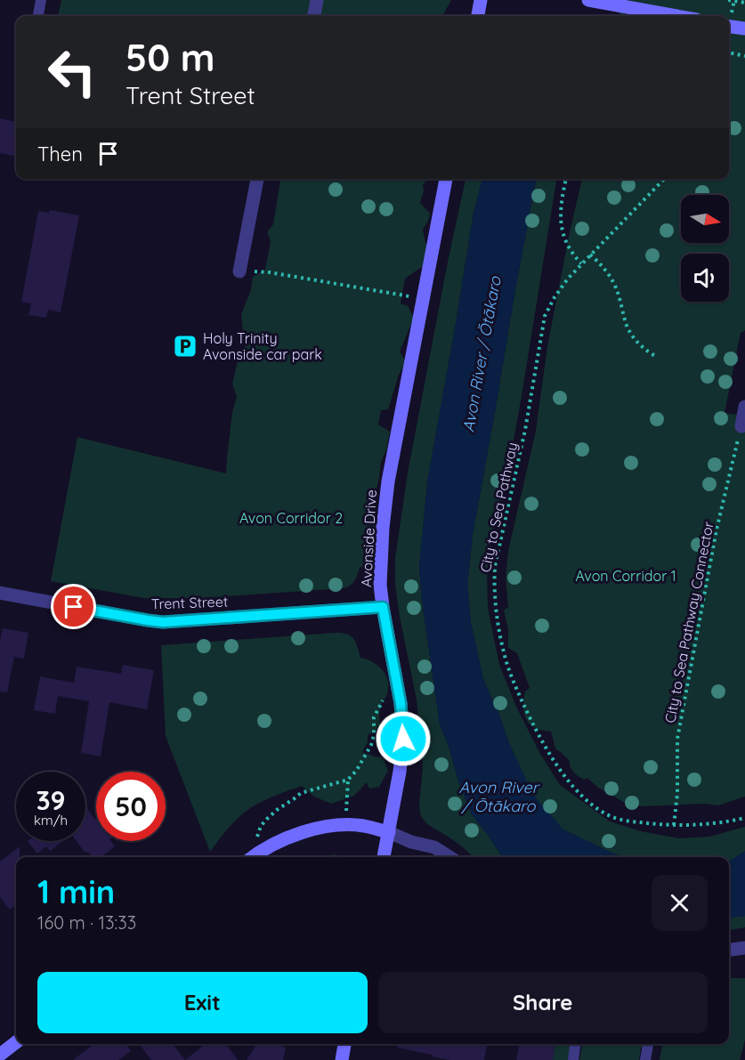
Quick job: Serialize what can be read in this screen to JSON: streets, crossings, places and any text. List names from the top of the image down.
{
  "streets": {
    "main road": ["Avonside Drive"],
    "street": ["Trent Street"],
    "path": ["City to Sea Pathway", "City to Sea Pathway Connector"]
  },
  "crossings": [
    ["City to Sea Pathway", "City to Sea Pathway Connector"],
    ["Avonside Drive", "Trent Street"]
  ],
  "water": ["Avon River / Ōtākaro"],
  "parks": ["Avon Corridor 2", "Avon Corridor 1"],
  "places": {
    "parking": ["Holy Trinity Avonside car park"]
  },
  "north": "right",
  "page": {
    "turn": ["50 m", "Trent Street"],
    "then": "Then",
    "speed": "39 km/h",
    "limit": "50",
    "heading": ["1 min", "160 m · 13:33"],
    "buttons": ["Exit", "Share"]
  }
}
